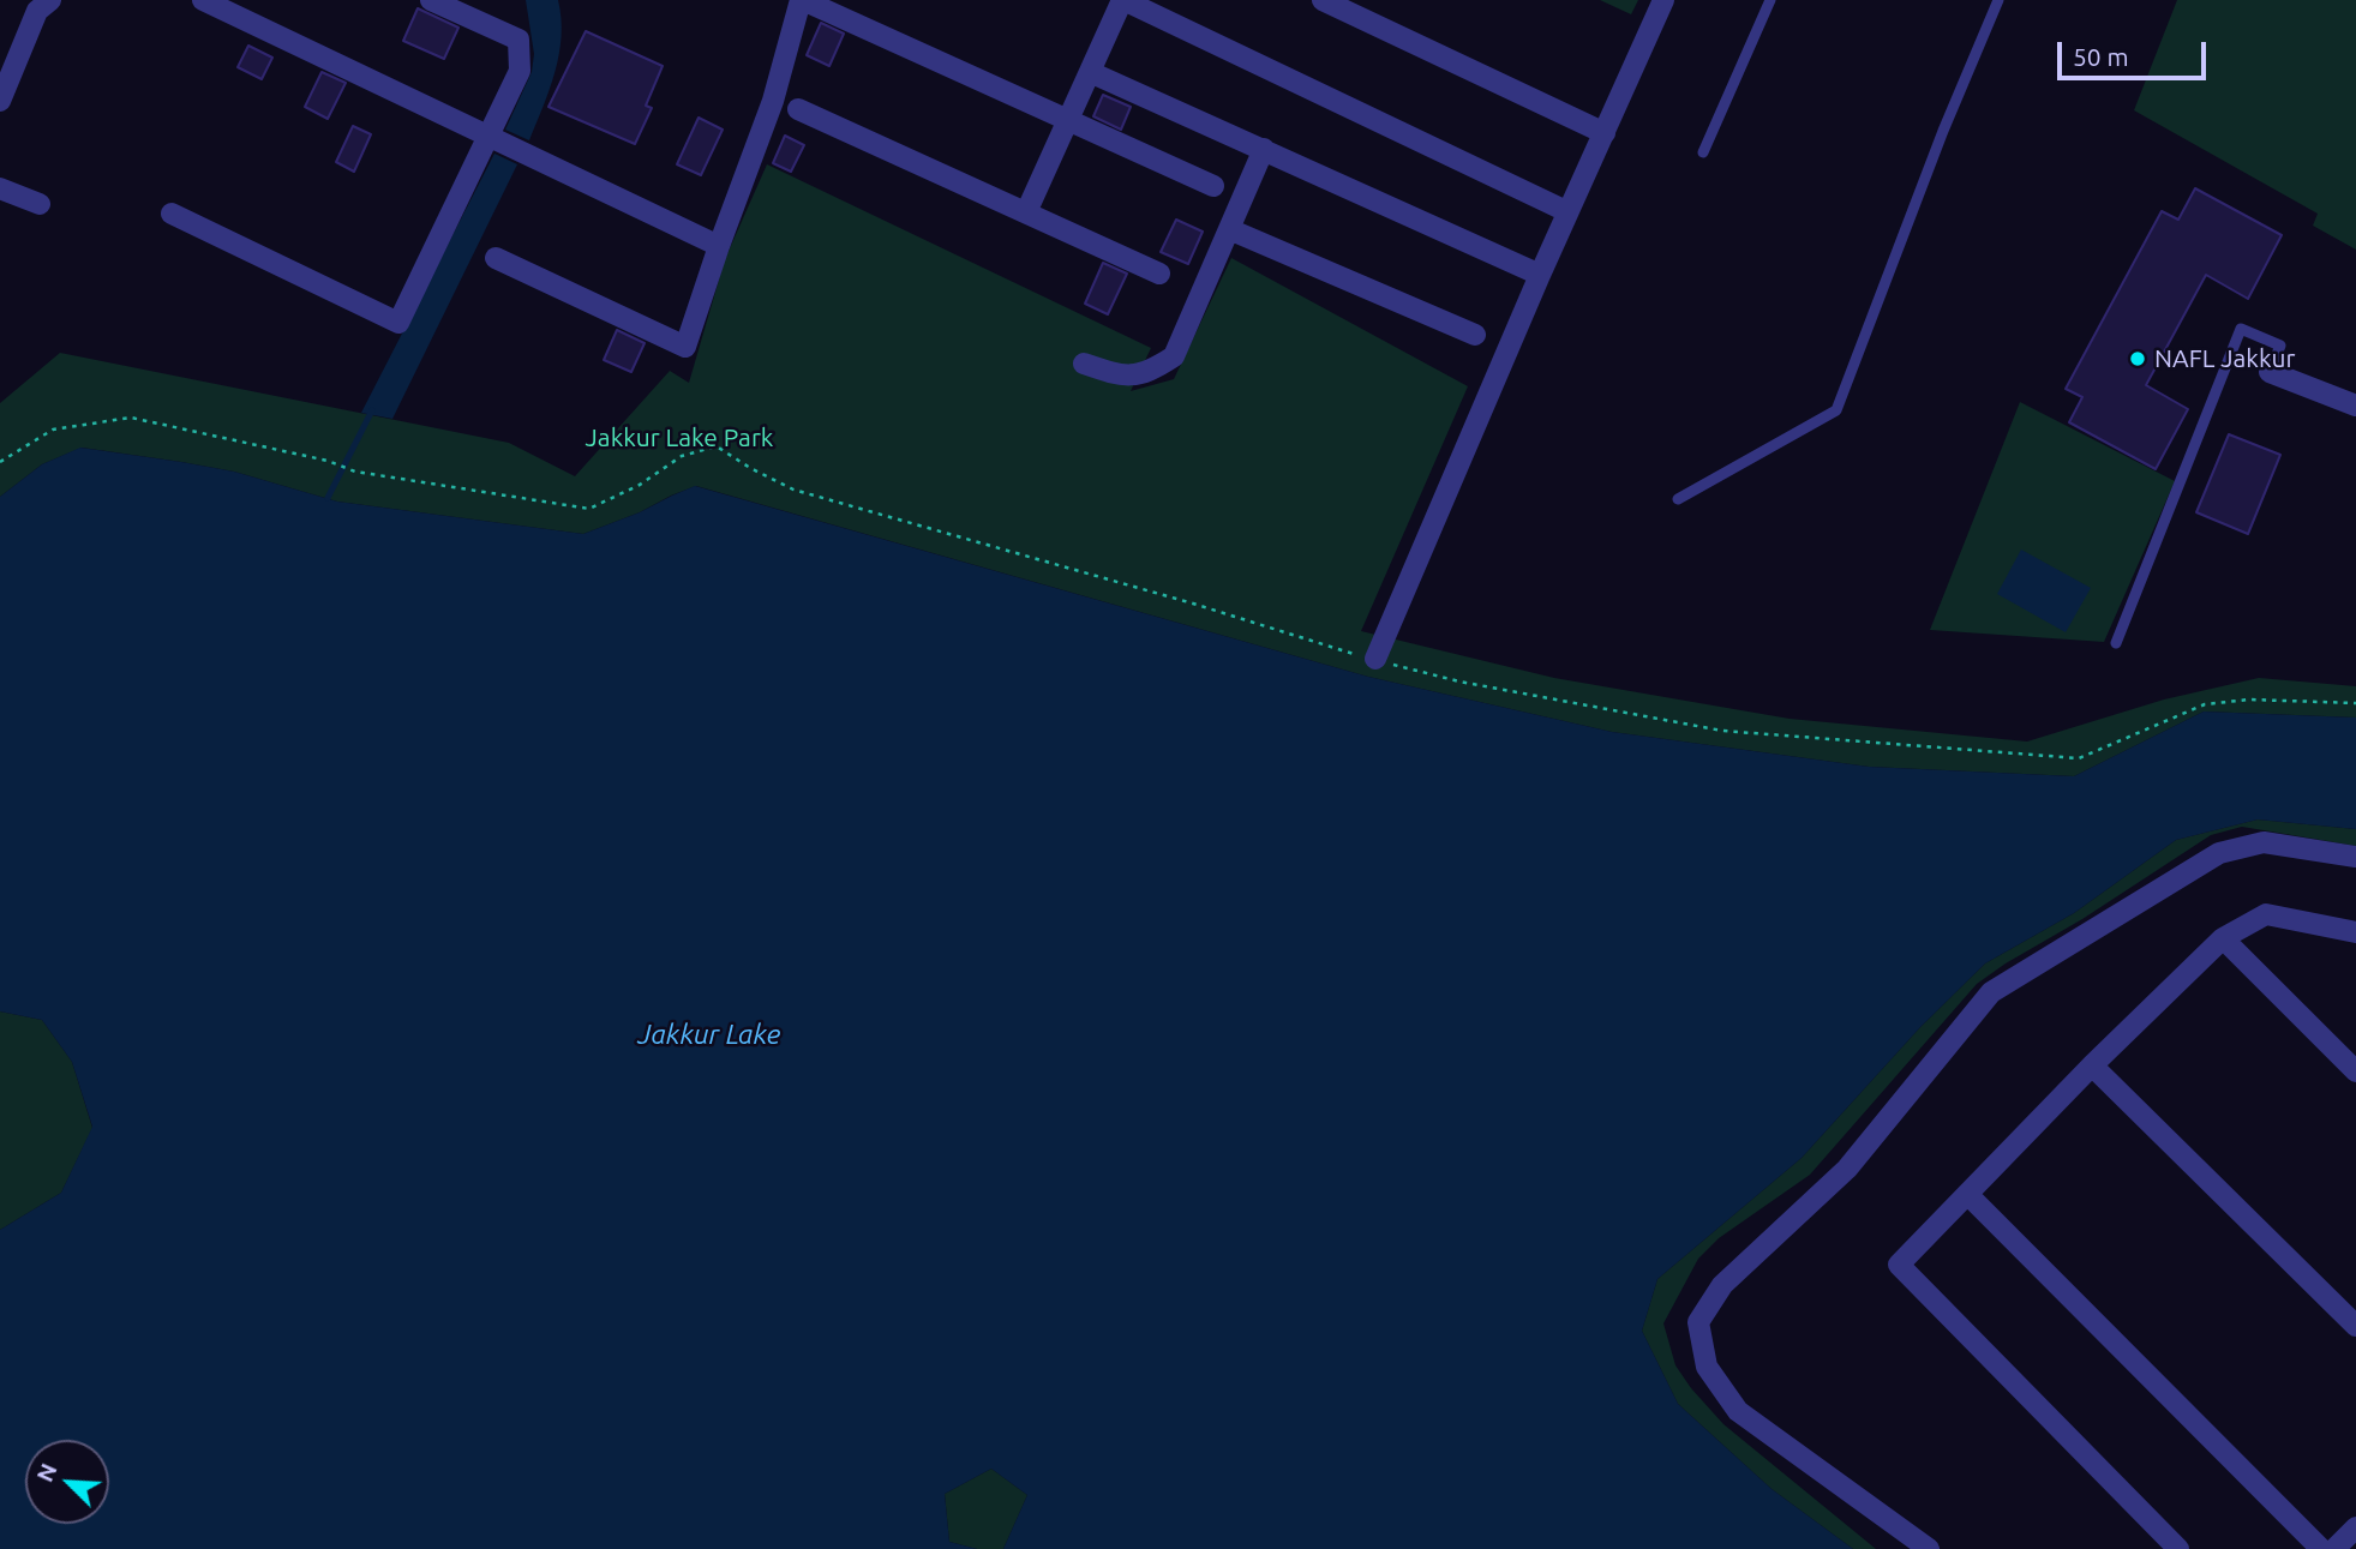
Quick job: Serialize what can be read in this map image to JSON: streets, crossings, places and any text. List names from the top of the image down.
{
  "water": ["Jakkur Lake"],
  "parks": ["Jakkur Lake Park"],
  "places": ["NAFL Jakkur"],
  "scale_bar": "50 m",
  "north": "top left"
}
